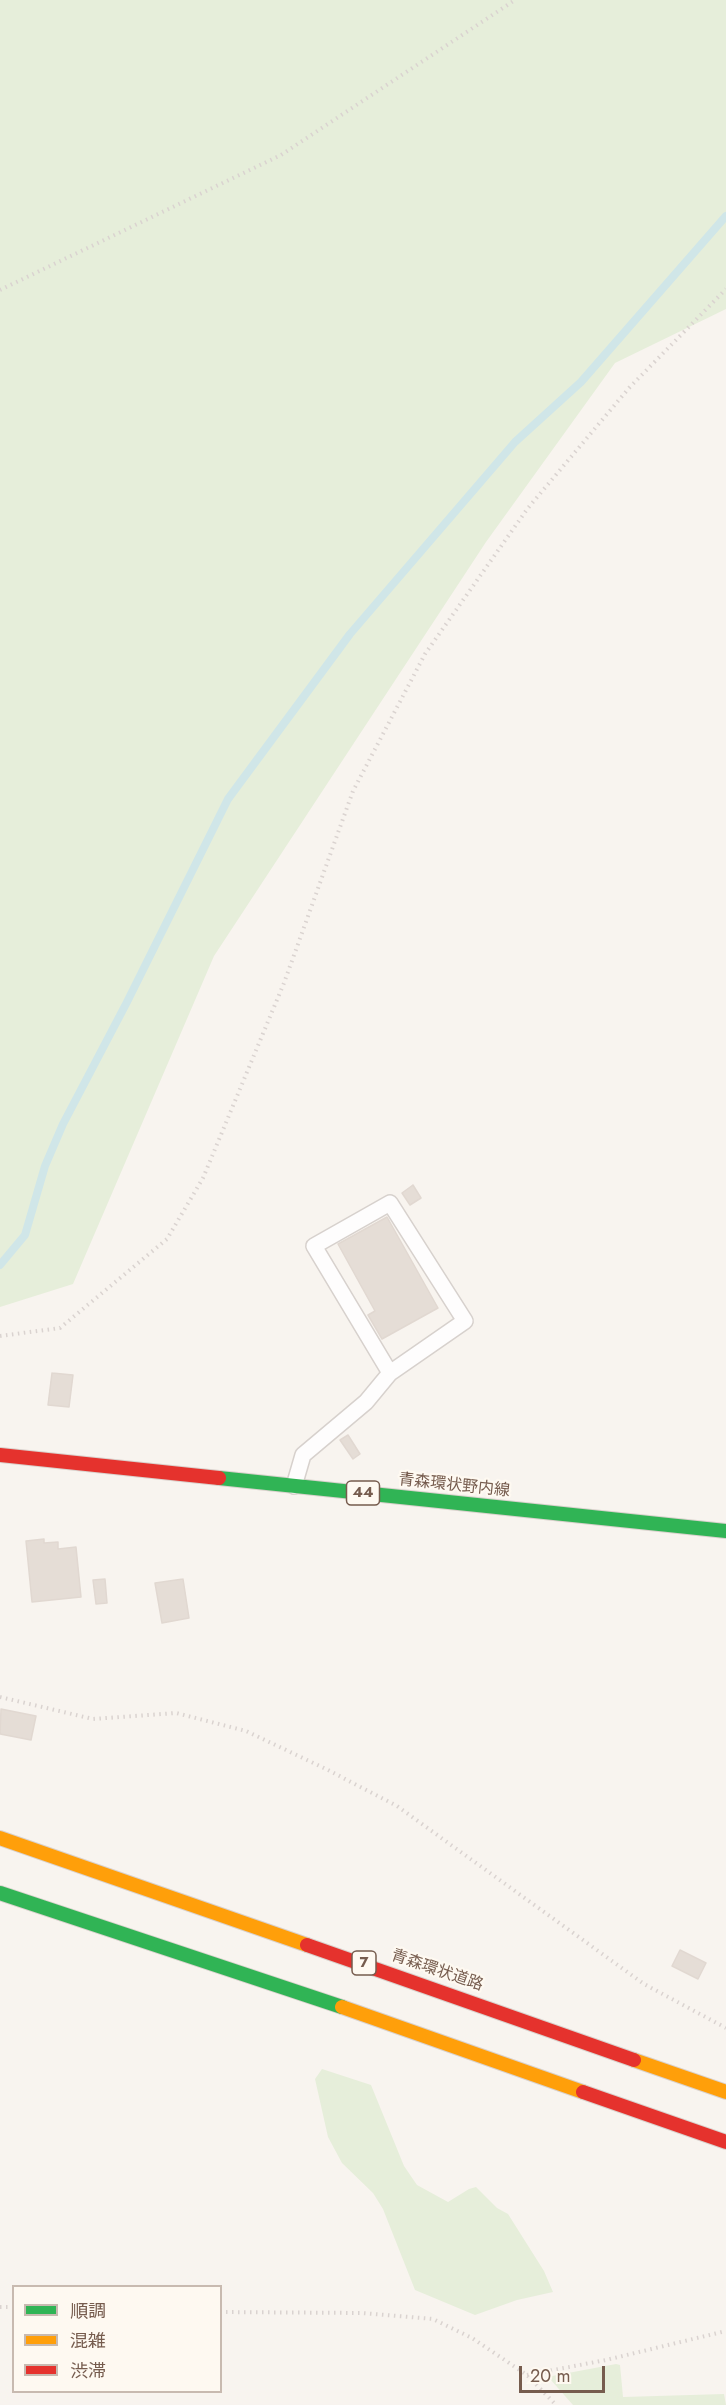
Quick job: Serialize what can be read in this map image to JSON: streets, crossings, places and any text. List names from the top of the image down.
{
  "streets": {
    "main road": [
      "青森環状野内線",
      "44",
      "7",
      "青森環状道路"
    ]
  },
  "legend": ["順調", "混雑", "渋滞"],
  "scale_bar": "20 m"
}
